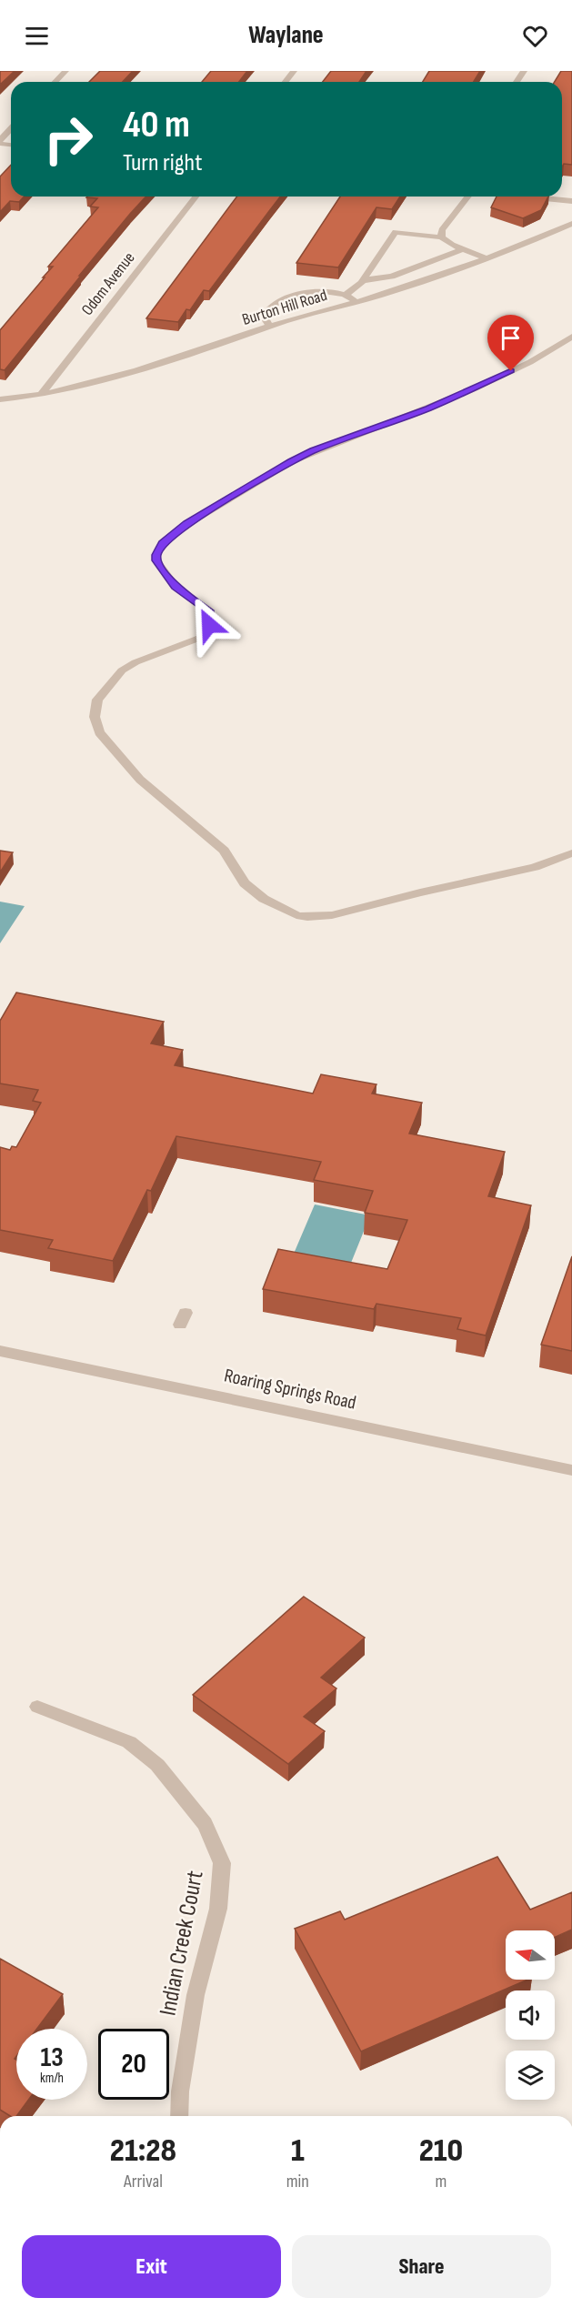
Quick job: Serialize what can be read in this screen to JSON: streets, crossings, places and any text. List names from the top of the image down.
{
  "streets": {
    "street": [
      "Odom Avenue",
      "Burton Hill Road",
      "Roaring Springs Road",
      "Indian Creek Court"
    ]
  },
  "crossings": [
    ["Odom Avenue", "Burton Hill Road"]
  ],
  "north": "left",
  "page": {
    "header": "Waylane",
    "turn": ["40 m", "Turn right"],
    "speed": "13 km/h",
    "limit": "20",
    "eta": [
      "21:28",
      "Arrival",
      "1",
      "min",
      "210",
      "m"
    ],
    "buttons": ["Exit", "Share"]
  }
}
